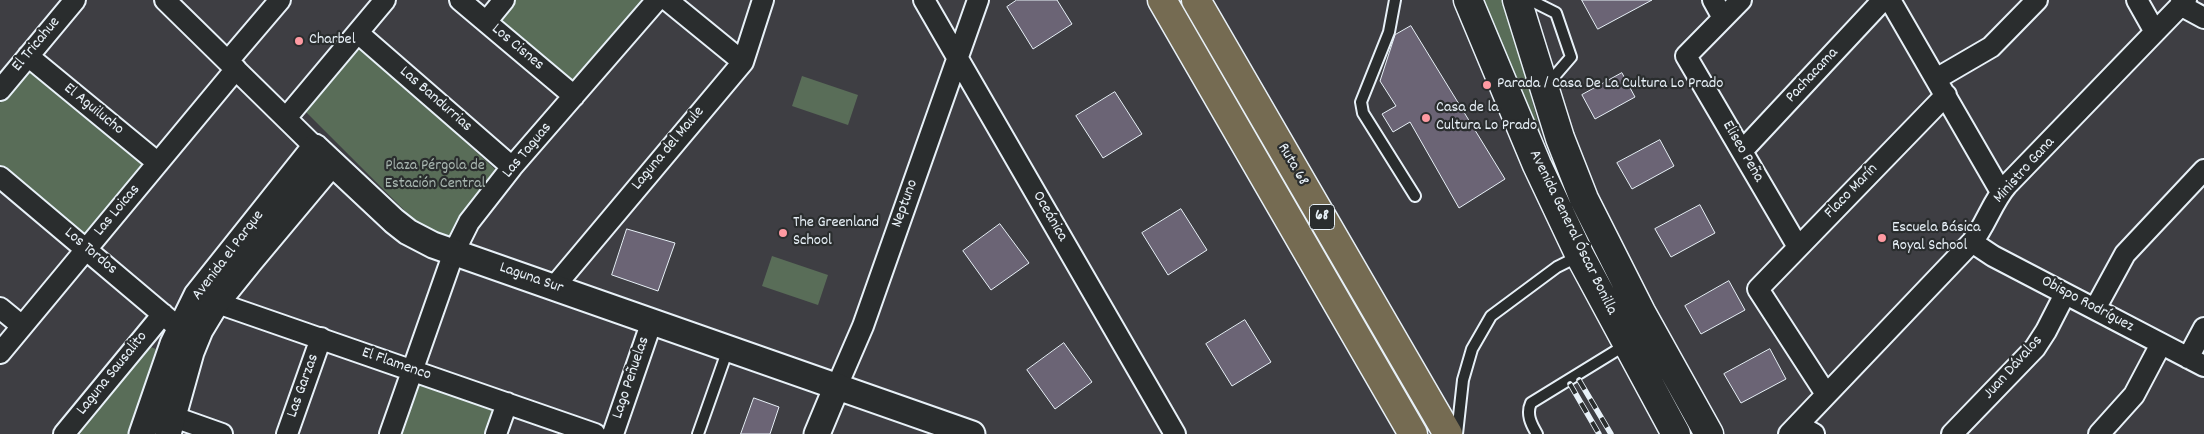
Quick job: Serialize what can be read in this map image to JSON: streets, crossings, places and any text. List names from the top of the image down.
{
  "streets": {
    "highway": ["Ruta 68", "68"],
    "main road": ["Avenida General Óscar Bonilla"],
    "street": [
      "El Tricahue",
      "Los Cisnes",
      "Pachacama",
      "Las Bandurrias",
      "El Aguilucho",
      "Laguna del Maule",
      "Las Taguas",
      "Eliseo Peña",
      "Ministro Gana",
      "Flaco Marín",
      "Neptuno",
      "Las Loicas",
      "Oceánica",
      "Los Tordos",
      "Avenida el Parque",
      "Laguna Sur",
      "Obispo Rodríguez",
      "El Flamenco",
      "Juan Dávalos",
      "Laguna Sausalito",
      "Lago Peñuelas",
      "Las Garzas"
    ]
  },
  "crossings": [
    ["El Tricahue", "El Aguilucho"],
    ["Los Cisnes", "Las Taguas"],
    ["Pachacama", "Eliseo Peña"],
    ["Las Bandurrias", "Las Taguas"],
    ["El Aguilucho", "Las Loicas"],
    ["Laguna del Maule", "Laguna Sur"],
    ["Las Taguas", "Laguna Sur"],
    ["Las Taguas", "El Flamenco"],
    ["Eliseo Peña", "Flaco Marín"],
    ["Ministro Gana", "Flaco Marín"],
    ["Ministro Gana", "Obispo Rodríguez"],
    ["Neptuno", "Oceánica"],
    ["Neptuno", "Laguna Sur"],
    ["Las Loicas", "Los Tordos"],
    ["Las Loicas", "Laguna Sur"],
    ["Los Tordos", "Avenida el Parque"],
    ["Los Tordos", "Laguna Sausalito"],
    ["Avenida el Parque", "Laguna Sur"],
    ["Avenida el Parque", "El Flamenco"],
    ["Avenida el Parque", "Laguna Sausalito"],
    ["Laguna Sur", "Lago Peñuelas"],
    ["Obispo Rodríguez", "Juan Dávalos"],
    ["El Flamenco", "Las Garzas"]
  ],
  "parks": ["Plaza Pérgola de Estación Central"],
  "places": [
    "Charbel",
    "Parada / Casa De La Cultura Lo Prado",
    "Casa de la Cultura Lo Prado",
    "The Greenland School",
    "Escuela Básica Royal School"
  ]
}
